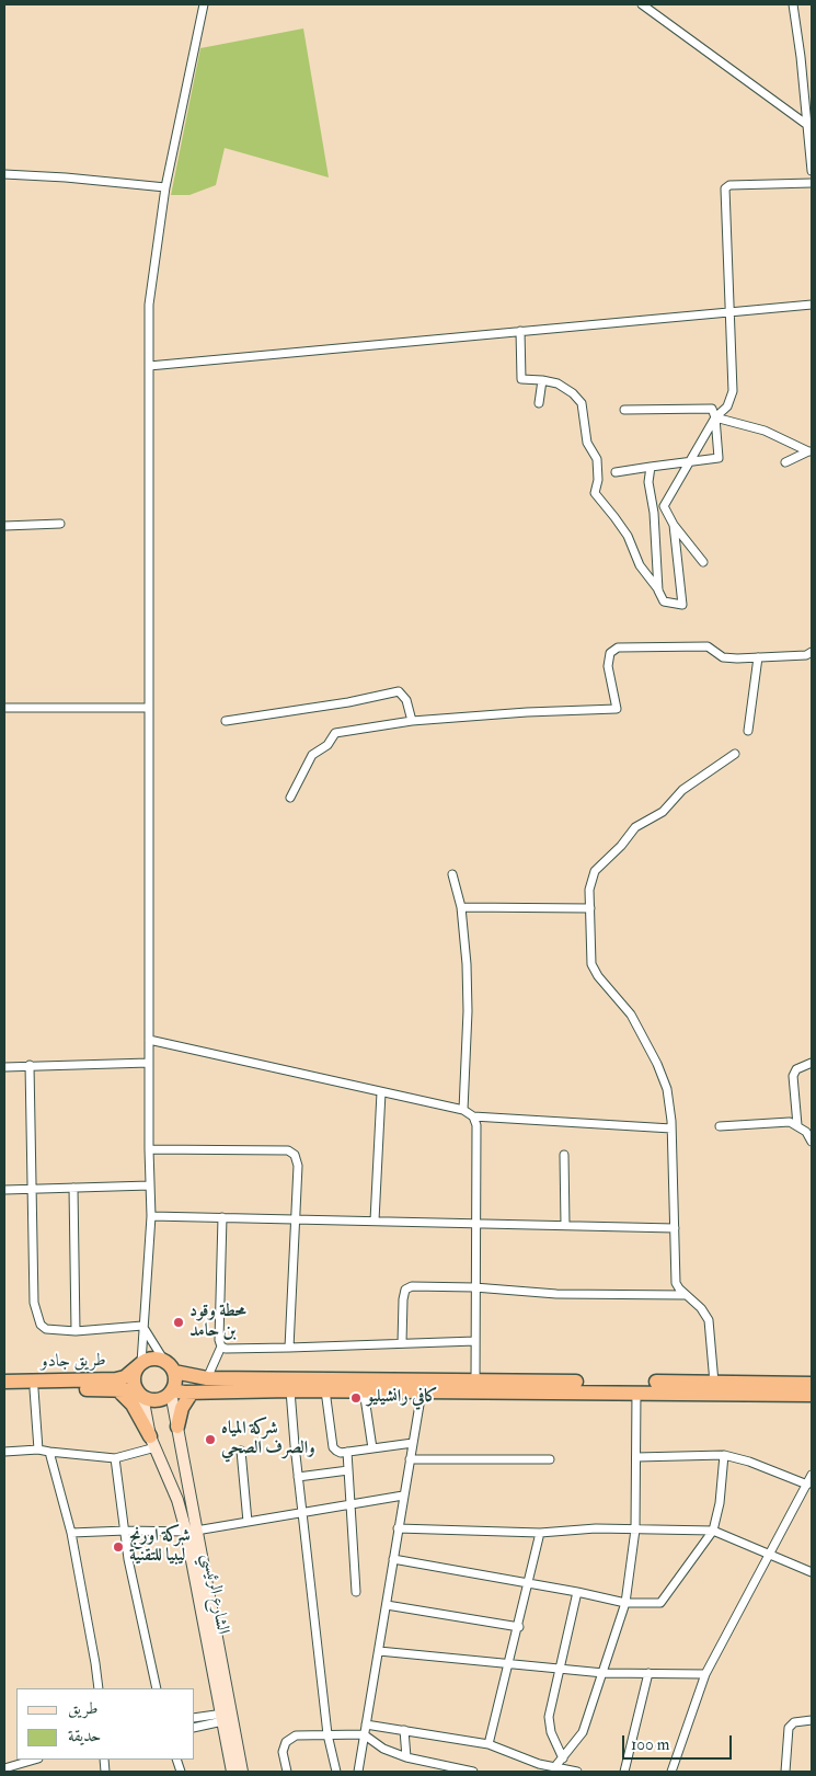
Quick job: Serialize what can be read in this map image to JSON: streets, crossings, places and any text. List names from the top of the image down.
{
  "streets": {
    "highway": ["طريق جادو"],
    "street": ["الشارع الرئيسي"]
  },
  "crossings": [
    ["طريق جادو", "الشارع الرئيسي"]
  ],
  "places": [
    "محطة وقود بن حامد",
    "كافي رانشيليو",
    "شركة المياه والصرف الصحي",
    "شركة اورنج ليبيا للتقنية"
  ],
  "legend": ["طريق", "حديقة"],
  "scale_bar": "100 m"
}
